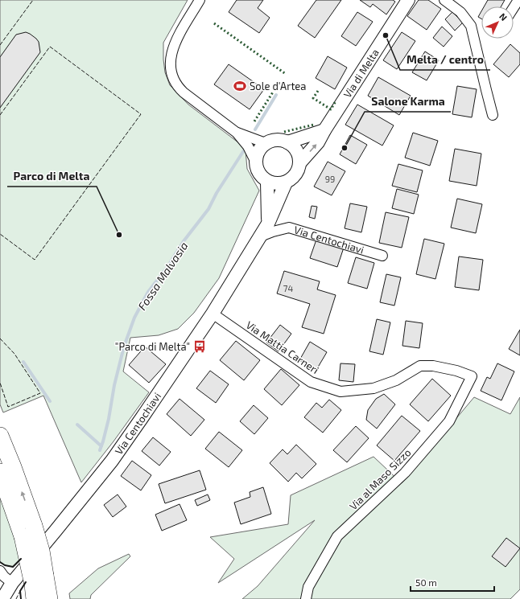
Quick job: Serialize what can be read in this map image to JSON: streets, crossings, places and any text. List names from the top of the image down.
{
  "streets": {
    "street": [
      "Via di Melta",
      "Via Centochiavi",
      "Via Mattia Carneri",
      "Via al Maso Sizzo"
    ]
  },
  "crossings": [
    ["Via di Melta", "Via Centochiavi"],
    ["Via Centochiavi", "Via Mattia Carneri"],
    ["Via Mattia Carneri", "Via al Maso Sizzo"]
  ],
  "water": ["Fossa Malvasia"],
  "places": {
    "other": ["Melta / centro", "Salone Karma", "Parco di Melta"],
    "sports": ["Sole d'Artea"],
    "bus stop": ["\"Parco di Melta\""]
  },
  "house_numbers": ["99", "74"],
  "scale_bar": "50 m",
  "north": "top right"
}
